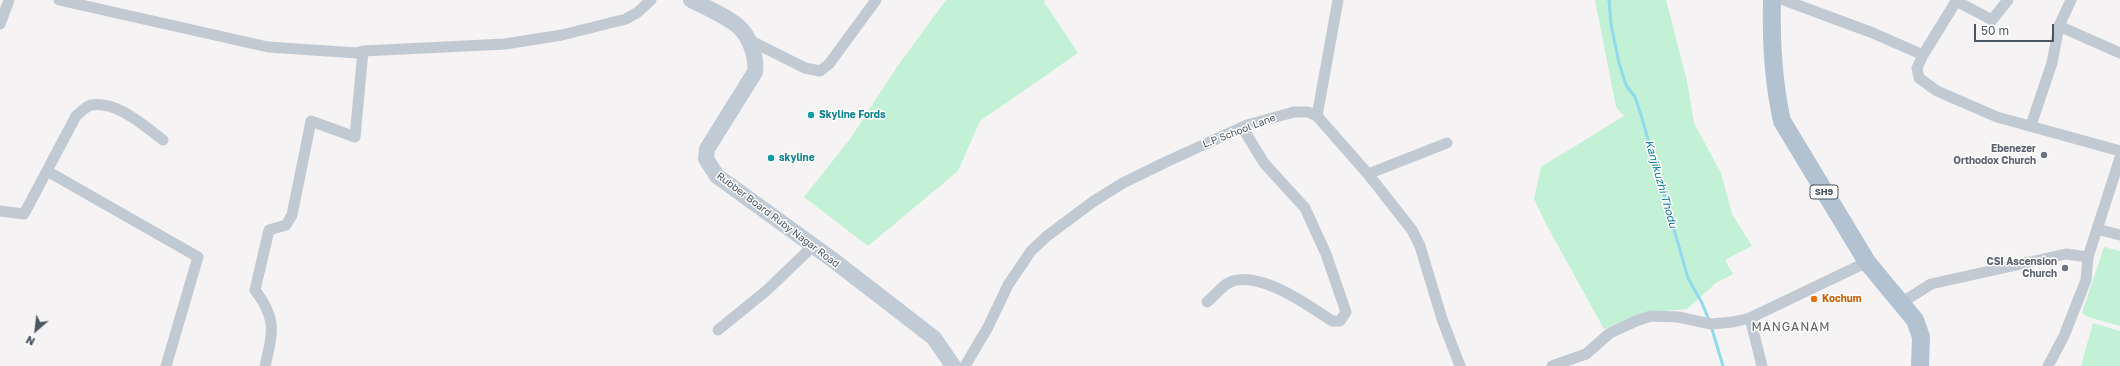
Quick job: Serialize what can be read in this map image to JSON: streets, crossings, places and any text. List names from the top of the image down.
{
  "streets": {
    "main road": ["SH9", "Rubber Board Ruby Nagar Road"],
    "street": ["L.P School Lane"]
  },
  "districts": ["MANGANAM"],
  "water": ["Kanjikuzhi Thodu"],
  "places": [
    "Skyline Fords",
    "Ebenezer Orthodox Church",
    "skyline",
    "CSI Ascension Church",
    "Kochum"
  ],
  "scale_bar": "50 m",
  "north": "bottom left"
}
